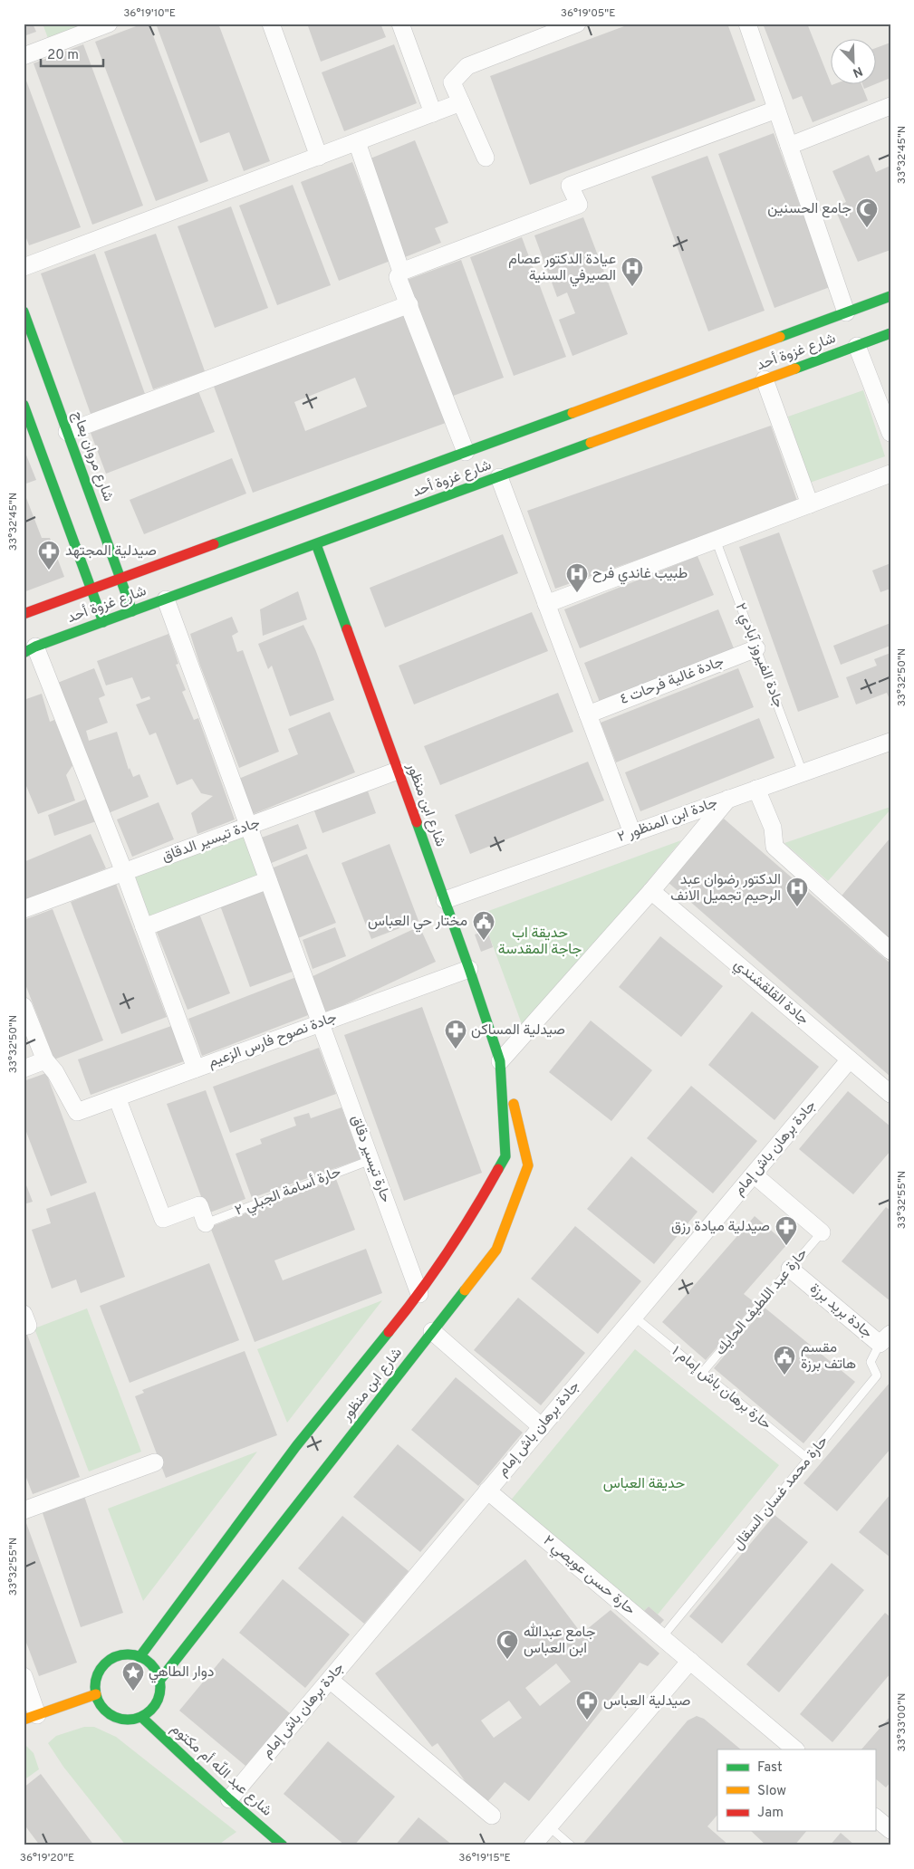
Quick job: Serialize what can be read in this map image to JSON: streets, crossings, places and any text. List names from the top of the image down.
{
  "streets": {
    "main road": [
      "شارع غزوة أحد",
      "شارع مروان بعاج",
      "شارع ابن منظور",
      "شارع عبد اللّه أم مكتوم"
    ],
    "street": [
      "جادة غالية فرحات ٤",
      "جادة ابن المنظور ٢",
      "جادة تيسير الدقاق",
      "جادة القلقشندي",
      "جادة نصوح فارس الزعيم",
      "جادة برهان باش إمام",
      "حارة تيسير دقاق",
      "جادة بريد برزة",
      "حارة حسن عويصي ٢"
    ],
    "lane": [
      "جادة الفيروز آبادي ٢",
      "حارة أسامة الجبلي ٢",
      "حارة عبد اللطيف الحايك",
      "حارة برهان باش إمام ١",
      "حارة محمد غسان السقال"
    ]
  },
  "crossings": [
    ["شارع غزوة أحد", "شارع مروان بعاج"],
    ["شارع غزوة أحد", "شارع ابن منظور"],
    ["شارع غزوة أحد", "حارة تيسير دقاق"],
    ["جادة الفيروز آبادي ٢", "جادة غالية فرحات ٤"],
    ["جادة الفيروز آبادي ٢", "جادة ابن المنظور ٢"],
    ["شارع ابن منظور", "جادة ابن المنظور ٢"],
    ["شارع ابن منظور", "جادة تيسير الدقاق"],
    ["شارع ابن منظور", "جادة نصوح فارس الزعيم"],
    ["شارع ابن منظور", "حارة تيسير دقاق"],
    ["شارع ابن منظور", "شارع عبد اللّه أم مكتوم"],
    ["جادة تيسير الدقاق", "حارة تيسير دقاق"],
    ["جادة القلقشندي", "جادة برهان باش إمام"],
    ["جادة نصوح فارس الزعيم", "حارة تيسير دقاق"],
    ["جادة برهان باش إمام", "حارة برهان باش إمام ١"],
    ["جادة برهان باش إمام", "حارة حسن عويصي ٢"],
    ["جادة برهان باش إمام", "شارع عبد اللّه أم مكتوم"],
    ["حارة تيسير دقاق", "حارة أسامة الجبلي ٢"],
    ["حارة عبد اللطيف الحايك", "جادة بريد برزة"],
    ["حارة عبد اللطيف الحايك", "حارة برهان باش إمام ١"],
    ["جادة بريد برزة", "حارة محمد غسان السقال"],
    ["حارة برهان باش إمام ١", "حارة محمد غسان السقال"],
    ["حارة محمد غسان السقال", "حارة حسن عويصي ٢"]
  ],
  "parks": ["حديقة اب جاجة المقدسة", "حديقة العباس"],
  "places": {
    "mosque": ["جامع الحسنين", "جامع عبدالله ابن العباس"],
    "hospital": ["عيادة الدكتور عصام الصيرفي السنية", "طبيب غاندي فرح", "الدكتور رضوان عبد الرحيم تجميل الانف"],
    "pharmacy": [
      "صيدلية المجتهد",
      "صيدلية المساكن",
      "صيدلية ميادة رزق",
      "صيدلية العباس"
    ],
    "public building": ["مختار حي العباس", "مقسم هاتف برزة"],
    "place": ["دوار الطاهي"]
  },
  "legend": ["Fast", "Slow", "Jam"],
  "scale_bar": "20 m",
  "north": "bottom right",
  "coordinates": [
    "36°19'10\"E",
    "36°19'05\"E",
    "33°32'45\"N",
    "33°32'50\"N",
    "33°32'55\"N",
    "33°33'00\"N",
    "36°19'20\"E",
    "36°19'15\"E"
  ]
}
